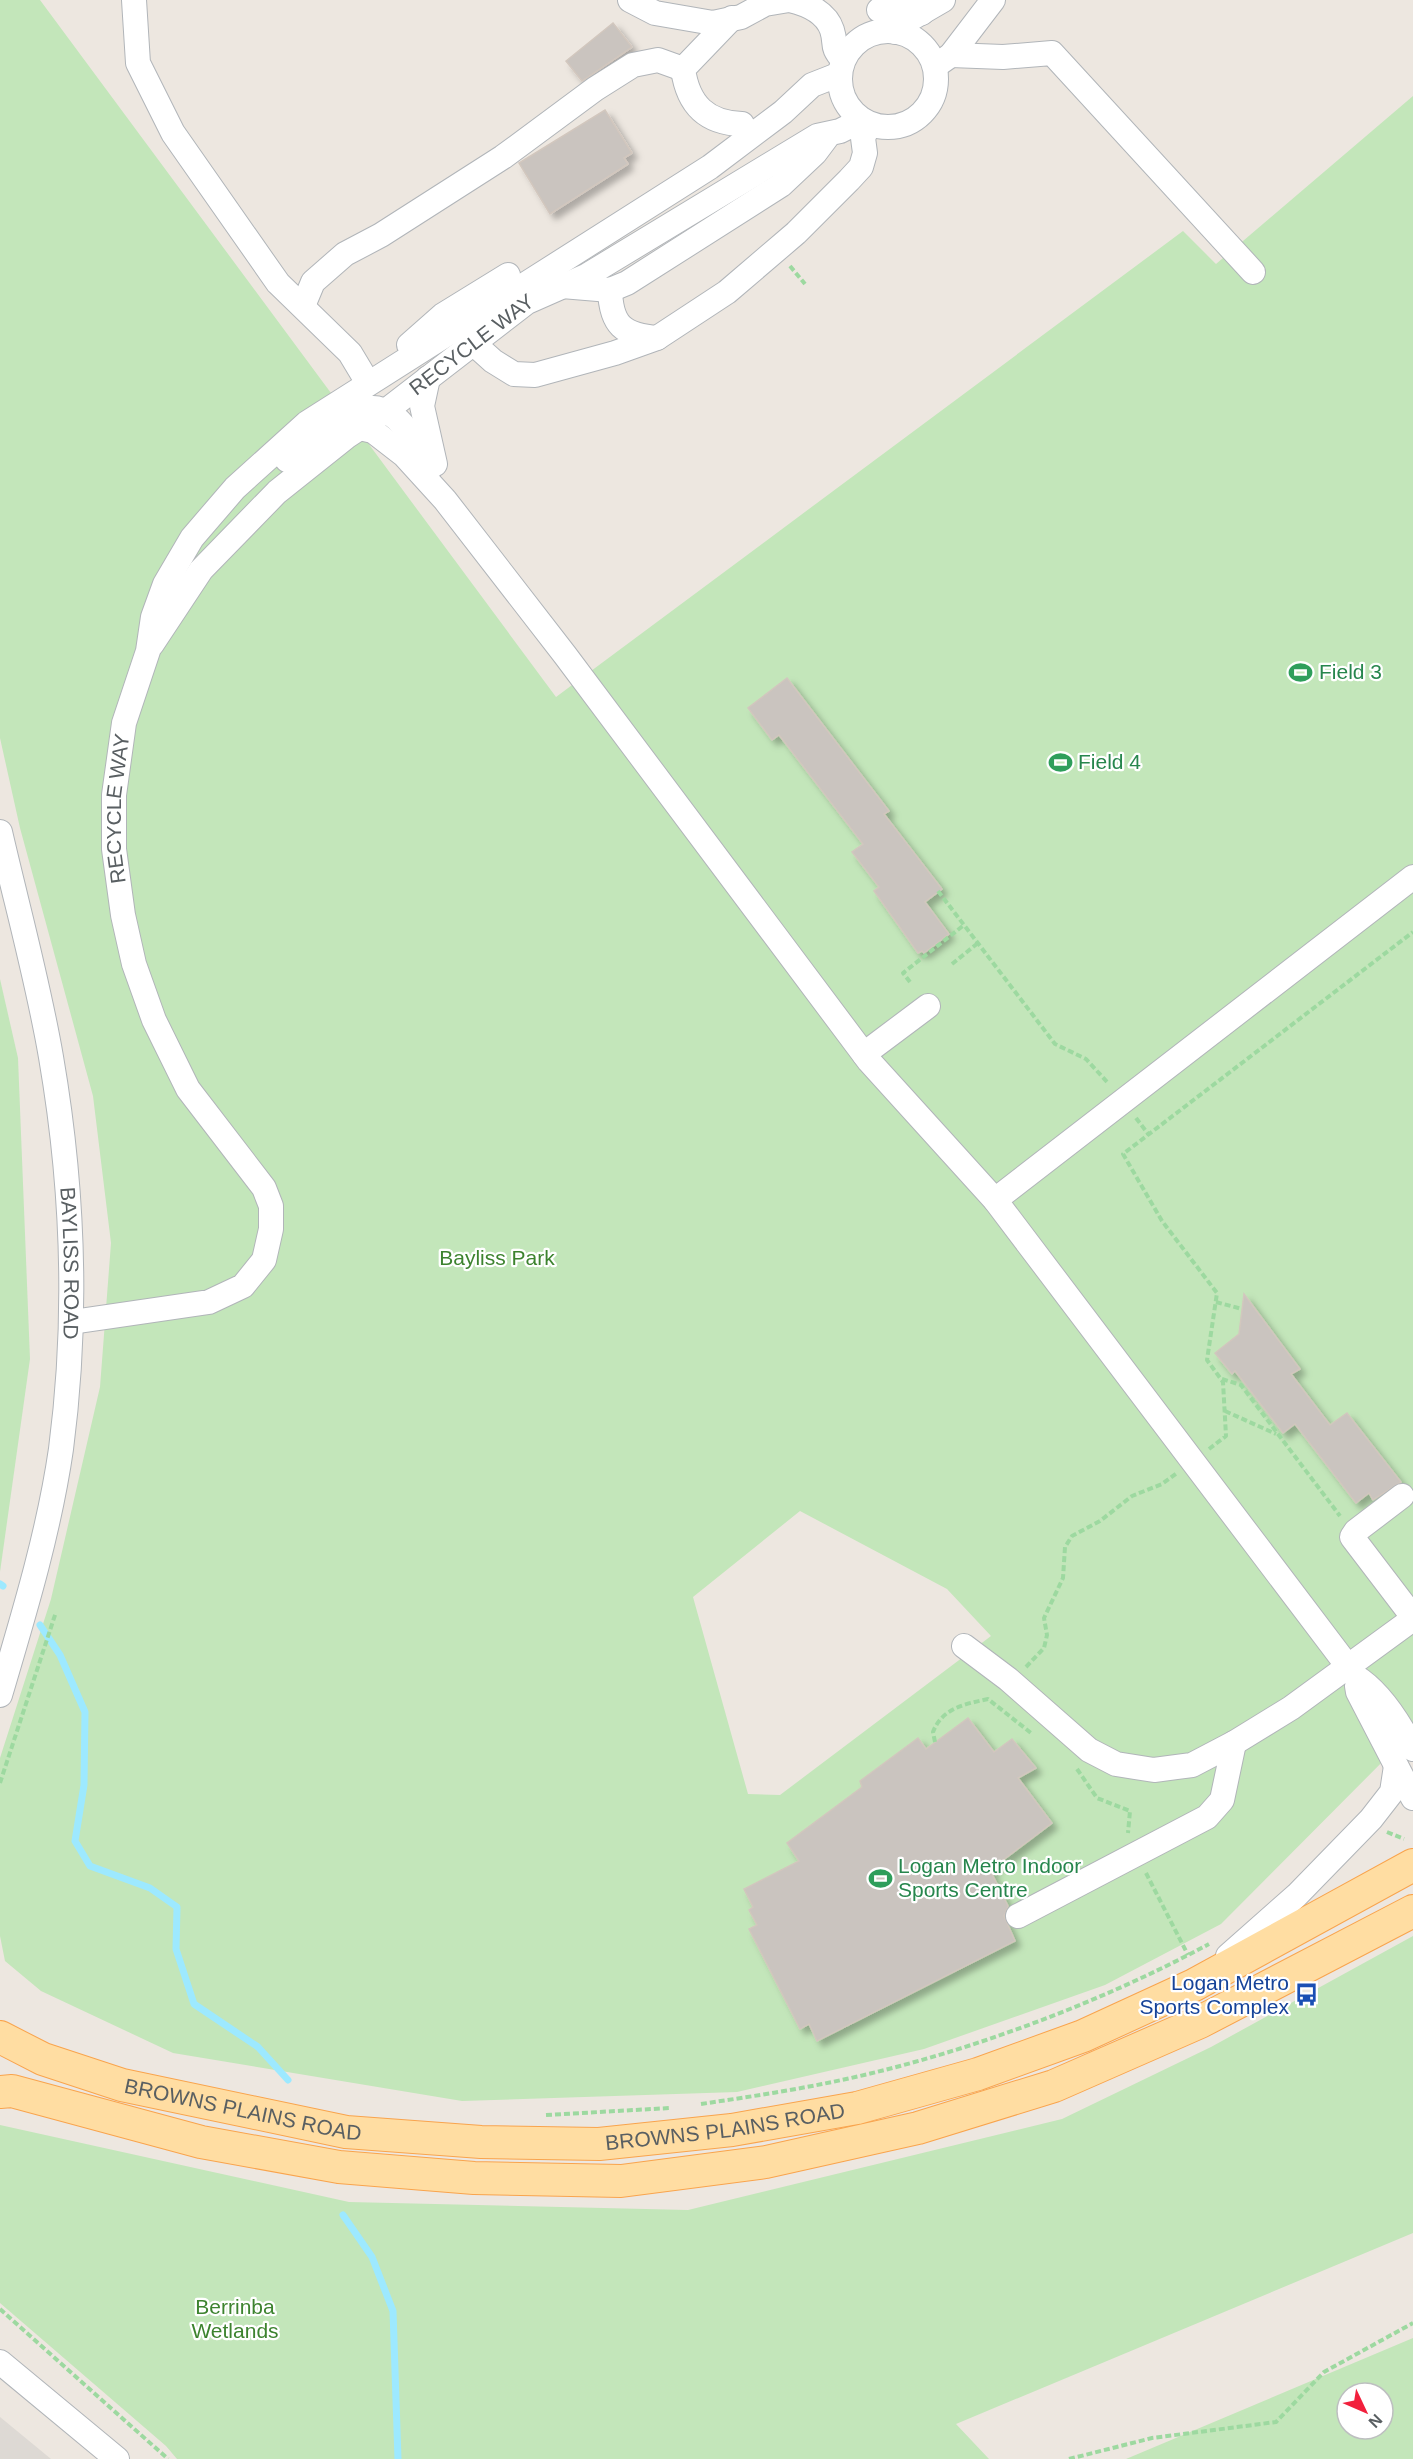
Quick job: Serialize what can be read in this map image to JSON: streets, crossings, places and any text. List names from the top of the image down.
{
  "streets": {
    "main road": ["BROWNS PLAINS ROAD"],
    "street": ["RECYCLE WAY", "BAYLISS ROAD"]
  },
  "crossings": [
    ["RECYCLE WAY", "BAYLISS ROAD"]
  ],
  "parks": ["Bayliss Park", "Berrinba Wetlands"],
  "places": {
    "sports": ["Field 3", "Field 4", "Logan Metro Indoor Sports Centre"],
    "bus stop": ["Logan Metro Sports Complex"]
  },
  "north": "bottom right"
}
